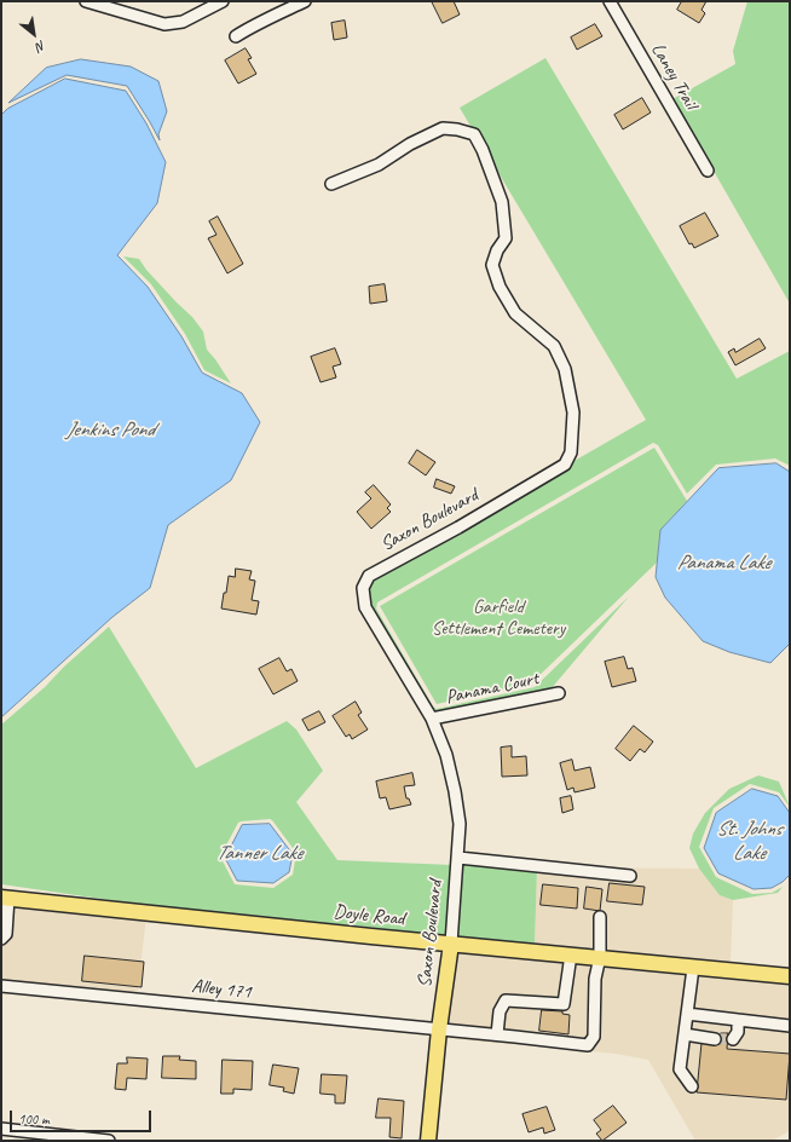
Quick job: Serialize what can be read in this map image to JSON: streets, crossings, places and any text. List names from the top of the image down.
{
  "streets": {
    "main road": ["Saxon Boulevard", "Doyle Road"],
    "street": ["Laney Trail", "Panama Court", "Alley 171"]
  },
  "crossings": [
    ["Saxon Boulevard", "Panama Court"],
    ["Saxon Boulevard", "Doyle Road"],
    ["Saxon Boulevard", "Alley 171"],
    ["Doyle Road", "Alley 171"]
  ],
  "water": [
    "Jenkins Pond",
    "Panama Lake",
    "St. Johns Lake",
    "Tanner Lake"
  ],
  "parks": ["Garfield Settlement Cemetery"],
  "scale_bar": "100 m",
  "north": "bottom right"
}
